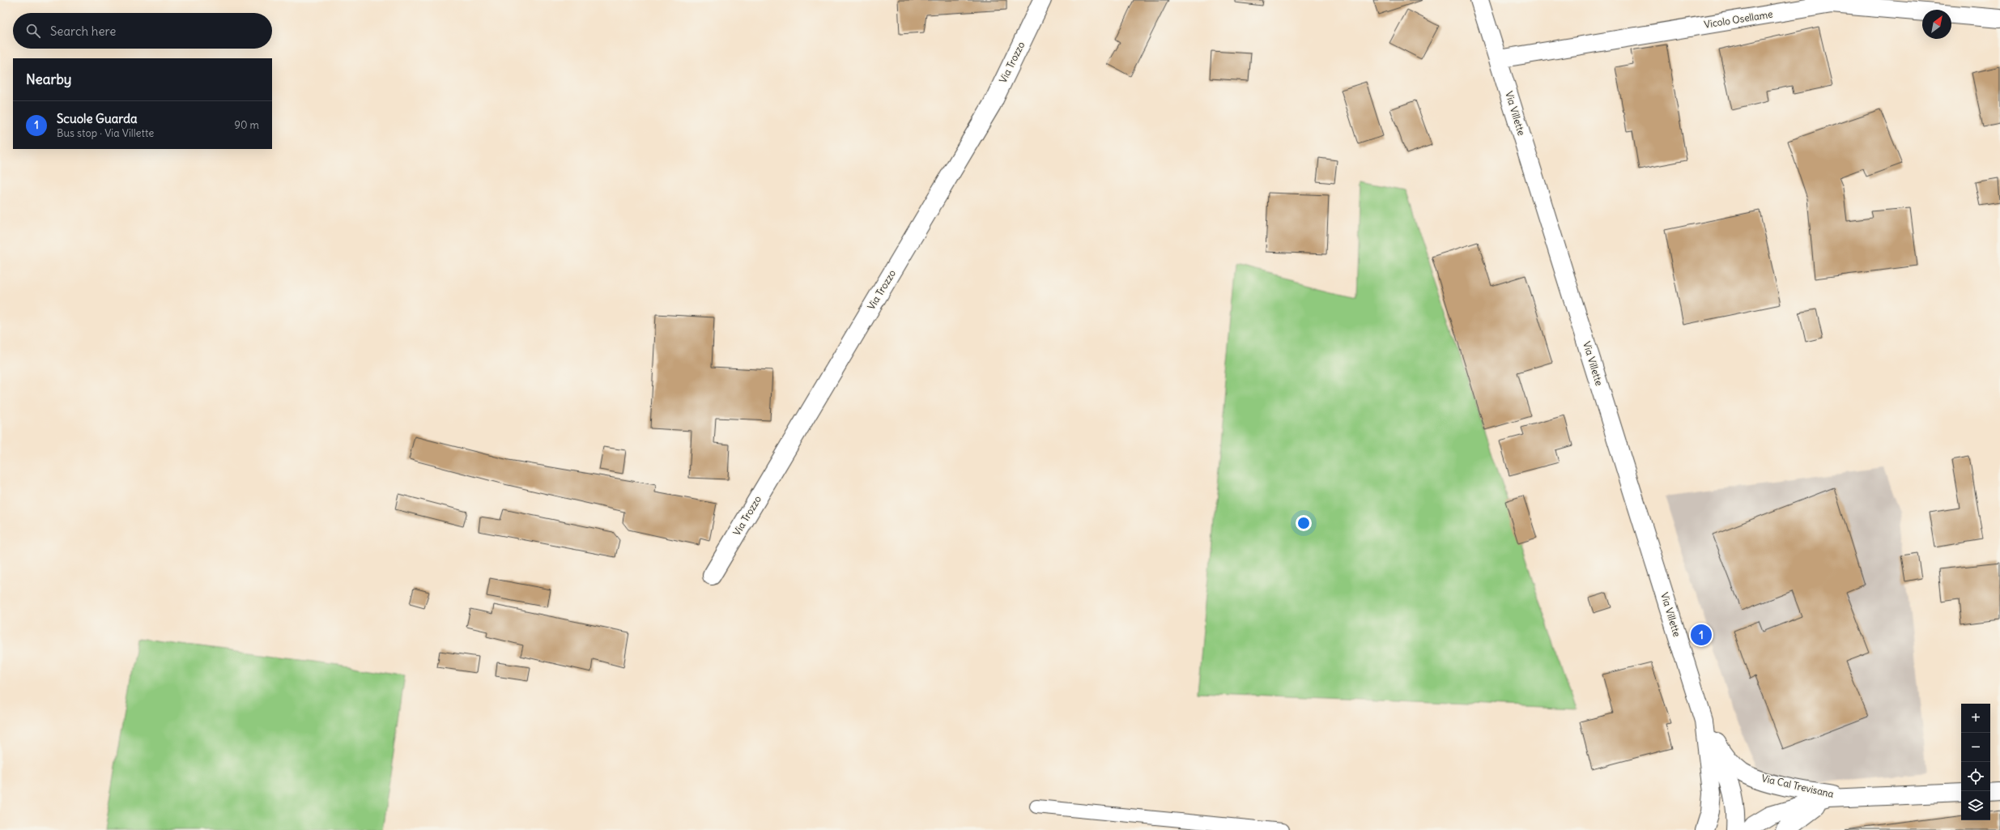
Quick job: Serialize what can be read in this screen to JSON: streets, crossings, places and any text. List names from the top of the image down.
{
  "streets": {
    "street": [
      "Vicolo Osellame",
      "Via Trozzo",
      "Via Villette",
      "Via Cal Trevisana"
    ]
  },
  "crossings": [
    ["Vicolo Osellame", "Via Villette"],
    ["Via Villette", "Via Cal Trevisana"]
  ],
  "north": "top right",
  "page": {
    "search": "Search here",
    "heading": "Nearby",
    "list": [
      {
        "mark": "1",
        "name": "Scuole Guarda",
        "note": "Bus stop · Via Villette",
        "value": "90 m"
      }
    ],
    "pins": "1",
    "map_buttons": ["+", "−"]
  }
}
